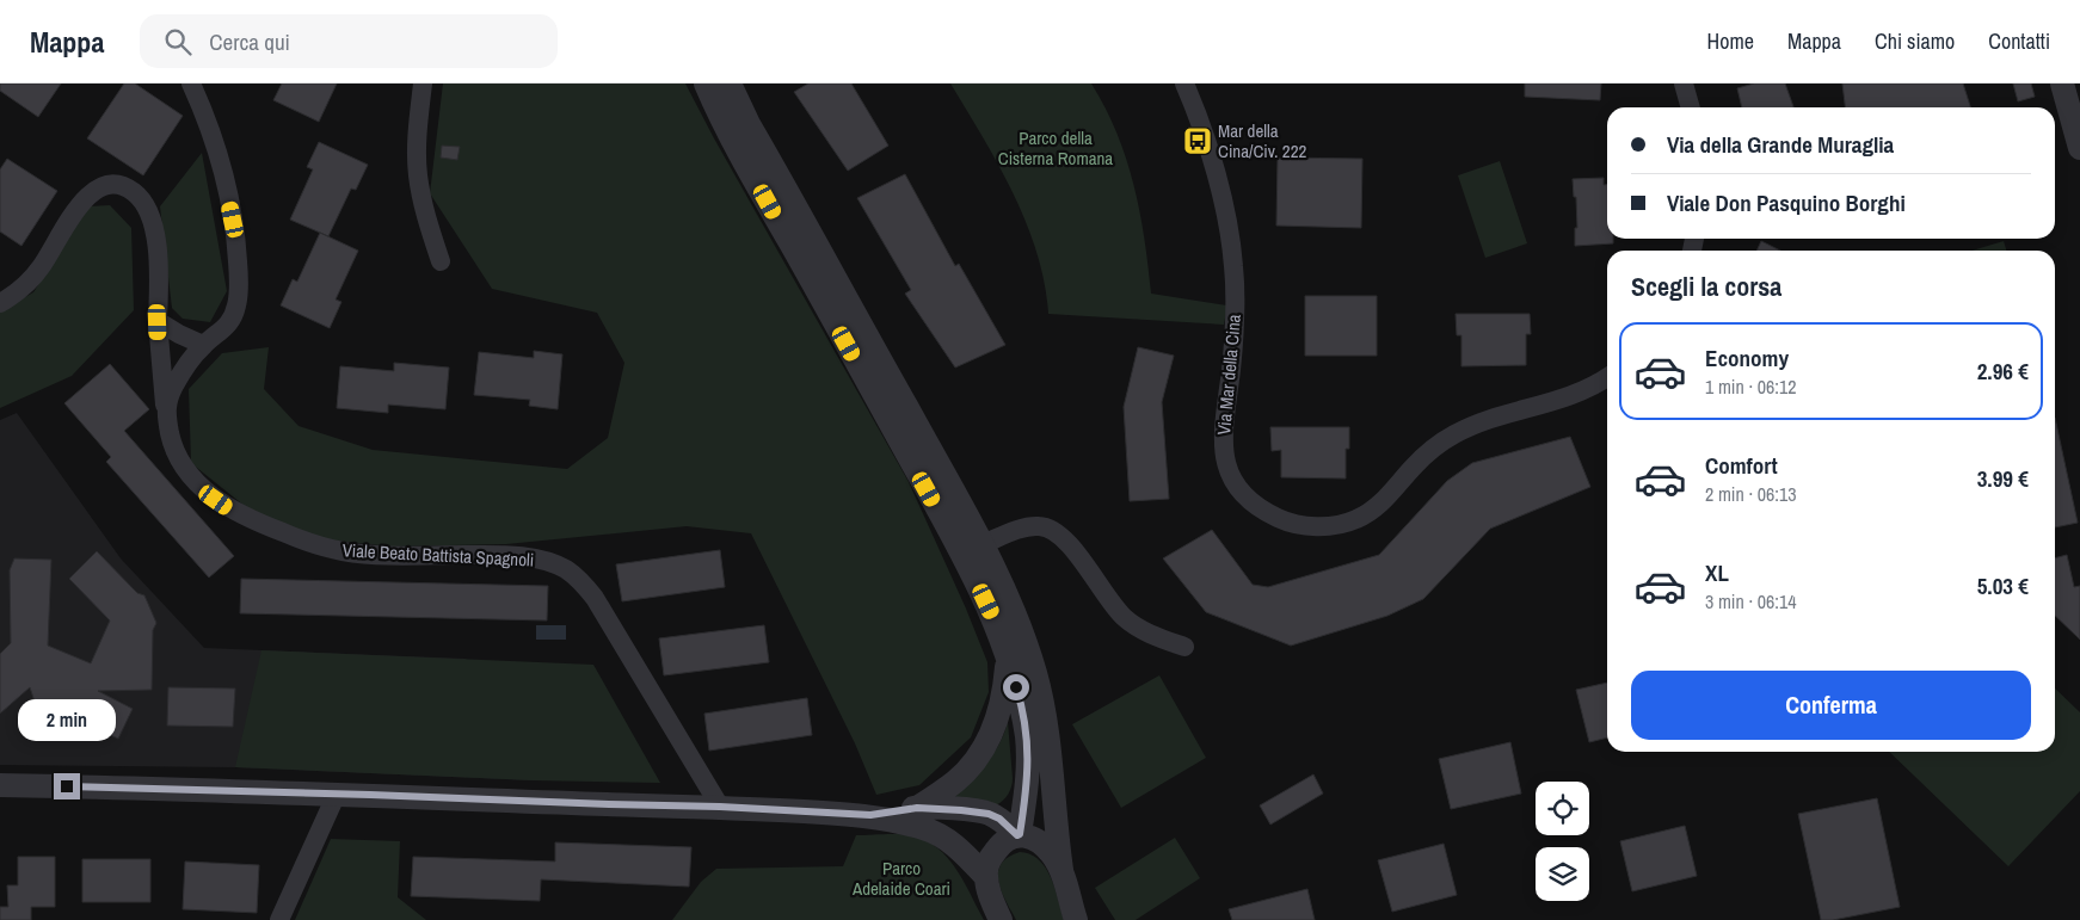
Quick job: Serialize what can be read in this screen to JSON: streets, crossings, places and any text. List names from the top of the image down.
{
  "streets": {
    "street": ["Via Mar della Cina", "Viale Beato Battista Spagnoli"]
  },
  "parks": ["Parco della Cisterna Romana", "Parco Adelaide Coari"],
  "places": {
    "bus stop": ["Mar della Cina/Civ. 222"]
  },
  "page": {
    "header": "Mappa",
    "search": "Cerca qui",
    "nav": [
      "Home",
      "Mappa",
      "Chi siamo",
      "Contatti"
    ],
    "banner": ["Via della Grande Muraglia", "Viale Don Pasquino Borghi"],
    "heading": "Scegli la corsa",
    "list": [
      {
        "name": "Economy",
        "note": "1 min · 06:12",
        "value": "2.96 €"
      },
      {
        "name": "Comfort",
        "note": "2 min · 06:13",
        "value": "3.99 €"
      },
      {
        "name": "XL",
        "note": "3 min · 06:14",
        "value": "5.03 €"
      }
    ],
    "buttons": "Conferma",
    "bubble": "2 min"
  }
}
